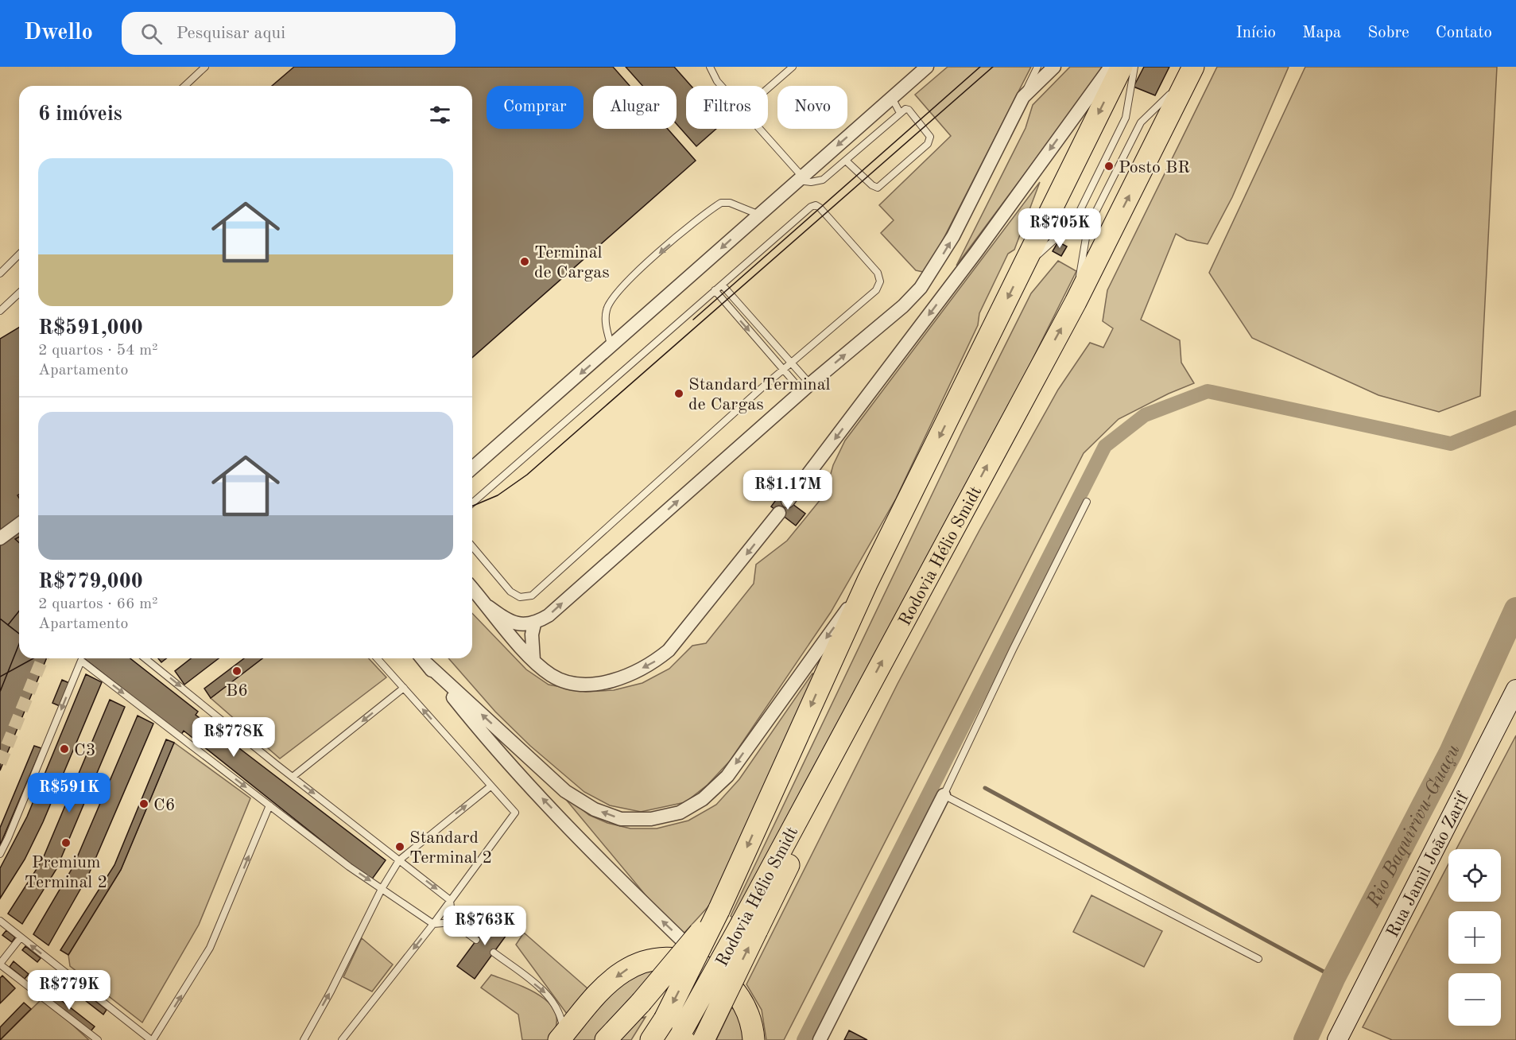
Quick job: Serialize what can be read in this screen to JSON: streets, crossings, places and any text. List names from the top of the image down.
{
  "streets": {
    "main road": ["Rodovia Hélio Smidt", "Rua Jamil João Zarif"]
  },
  "water": ["Rio Baquirivu-Guaçu"],
  "places": [
    "Posto BR",
    "Terminal de Cargas",
    "Standard Terminal de Cargas",
    "B6",
    "C3",
    "C6",
    "Premium Terminal 2",
    "Standard Terminal 2"
  ],
  "page": {
    "header": "Dwello",
    "search": "Pesquisar aqui",
    "nav": [
      "Início",
      "Mapa",
      "Sobre",
      "Contato"
    ],
    "chip": [
      "Comprar",
      "Alugar",
      "Filtros",
      "Novo"
    ],
    "heading": "6 imóveis",
    "list": [
      {
        "name": "R$591,000",
        "note": "2 quartos · 54 m² · Apartamento"
      },
      {
        "name": "R$779,000",
        "note": "2 quartos · 66 m² · Apartamento"
      }
    ],
    "price": [
      "R$705K",
      "R$1.17M",
      "R$778K",
      "R$591K",
      "R$763K",
      "R$779K"
    ],
    "map_buttons": ["+", "−"]
  }
}
